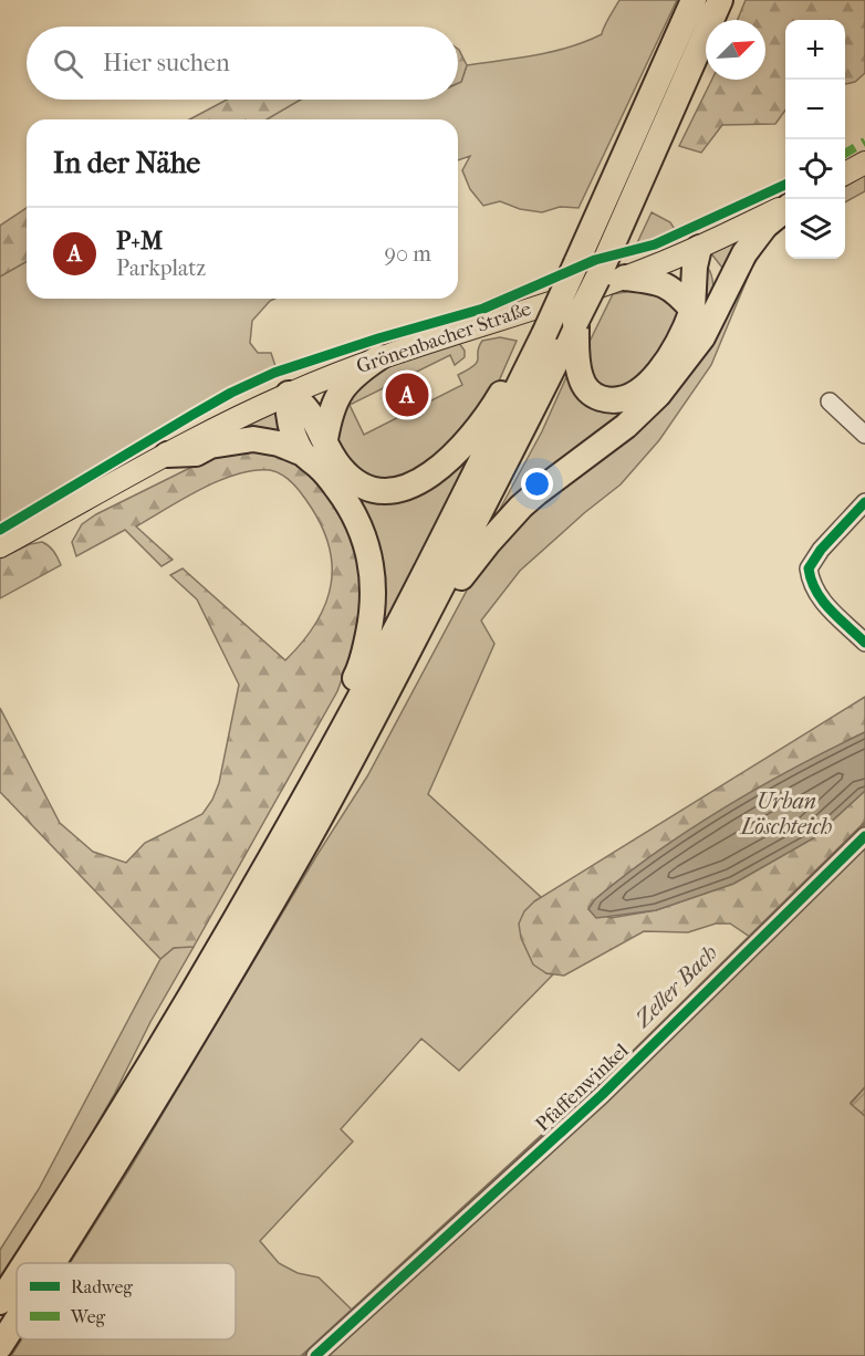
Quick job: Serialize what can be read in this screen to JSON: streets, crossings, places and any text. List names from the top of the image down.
{
  "streets": {
    "main road": ["Grönenbacher Straße"],
    "street": ["Pfaffenwinkel"]
  },
  "water": ["Urban Löschteich", "Zeller Bach"],
  "legend": ["Radweg", "Weg"],
  "north": "top right",
  "page": {
    "map_buttons": ["+", "−"],
    "search": "Hier suchen",
    "heading": "In der Nähe",
    "list": [
      {
        "mark": "A",
        "name": "P+M",
        "note": "Parkplatz",
        "value": "90 m"
      }
    ],
    "pins": "A"
  }
}
